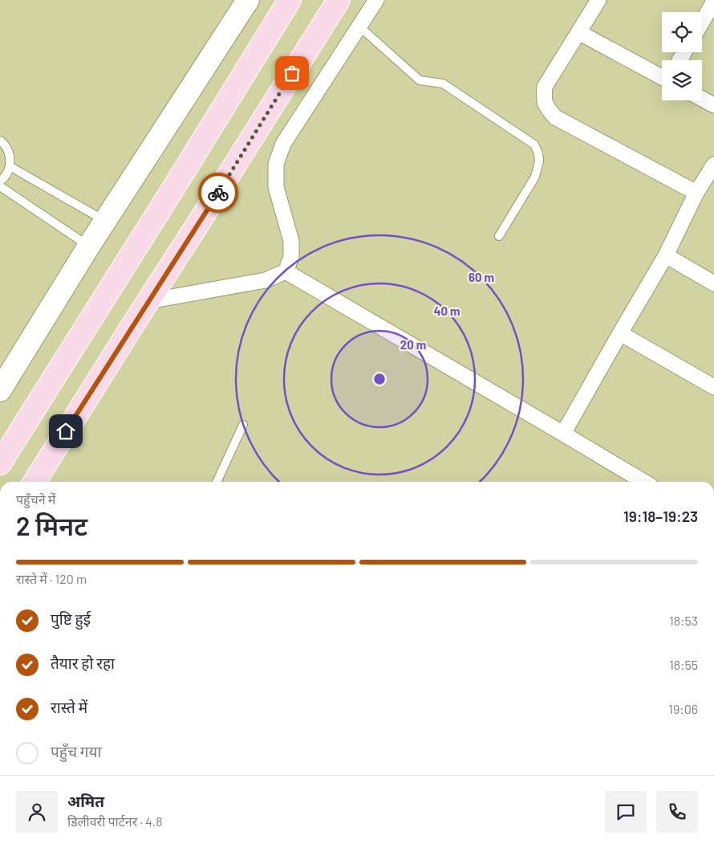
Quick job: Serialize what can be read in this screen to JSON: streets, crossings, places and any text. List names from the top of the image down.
{
  "page": {
    "heading": ["2 मिनट", "पहुँचने में", "19:18–19:23"],
    "panel": ["अमित", "डिलीवरी पार्टनर · 4.8"],
    "bar": "रास्ते में · 120 m",
    "list": [
      ["पुष्टि हुई", "18:53"],
      ["तैयार हो रहा", "18:55"],
      ["रास्ते में", "19:06"],
      "पहुँच गया"
    ]
  },
  "rings": ["60 m", "40 m", "20 m"]
}
